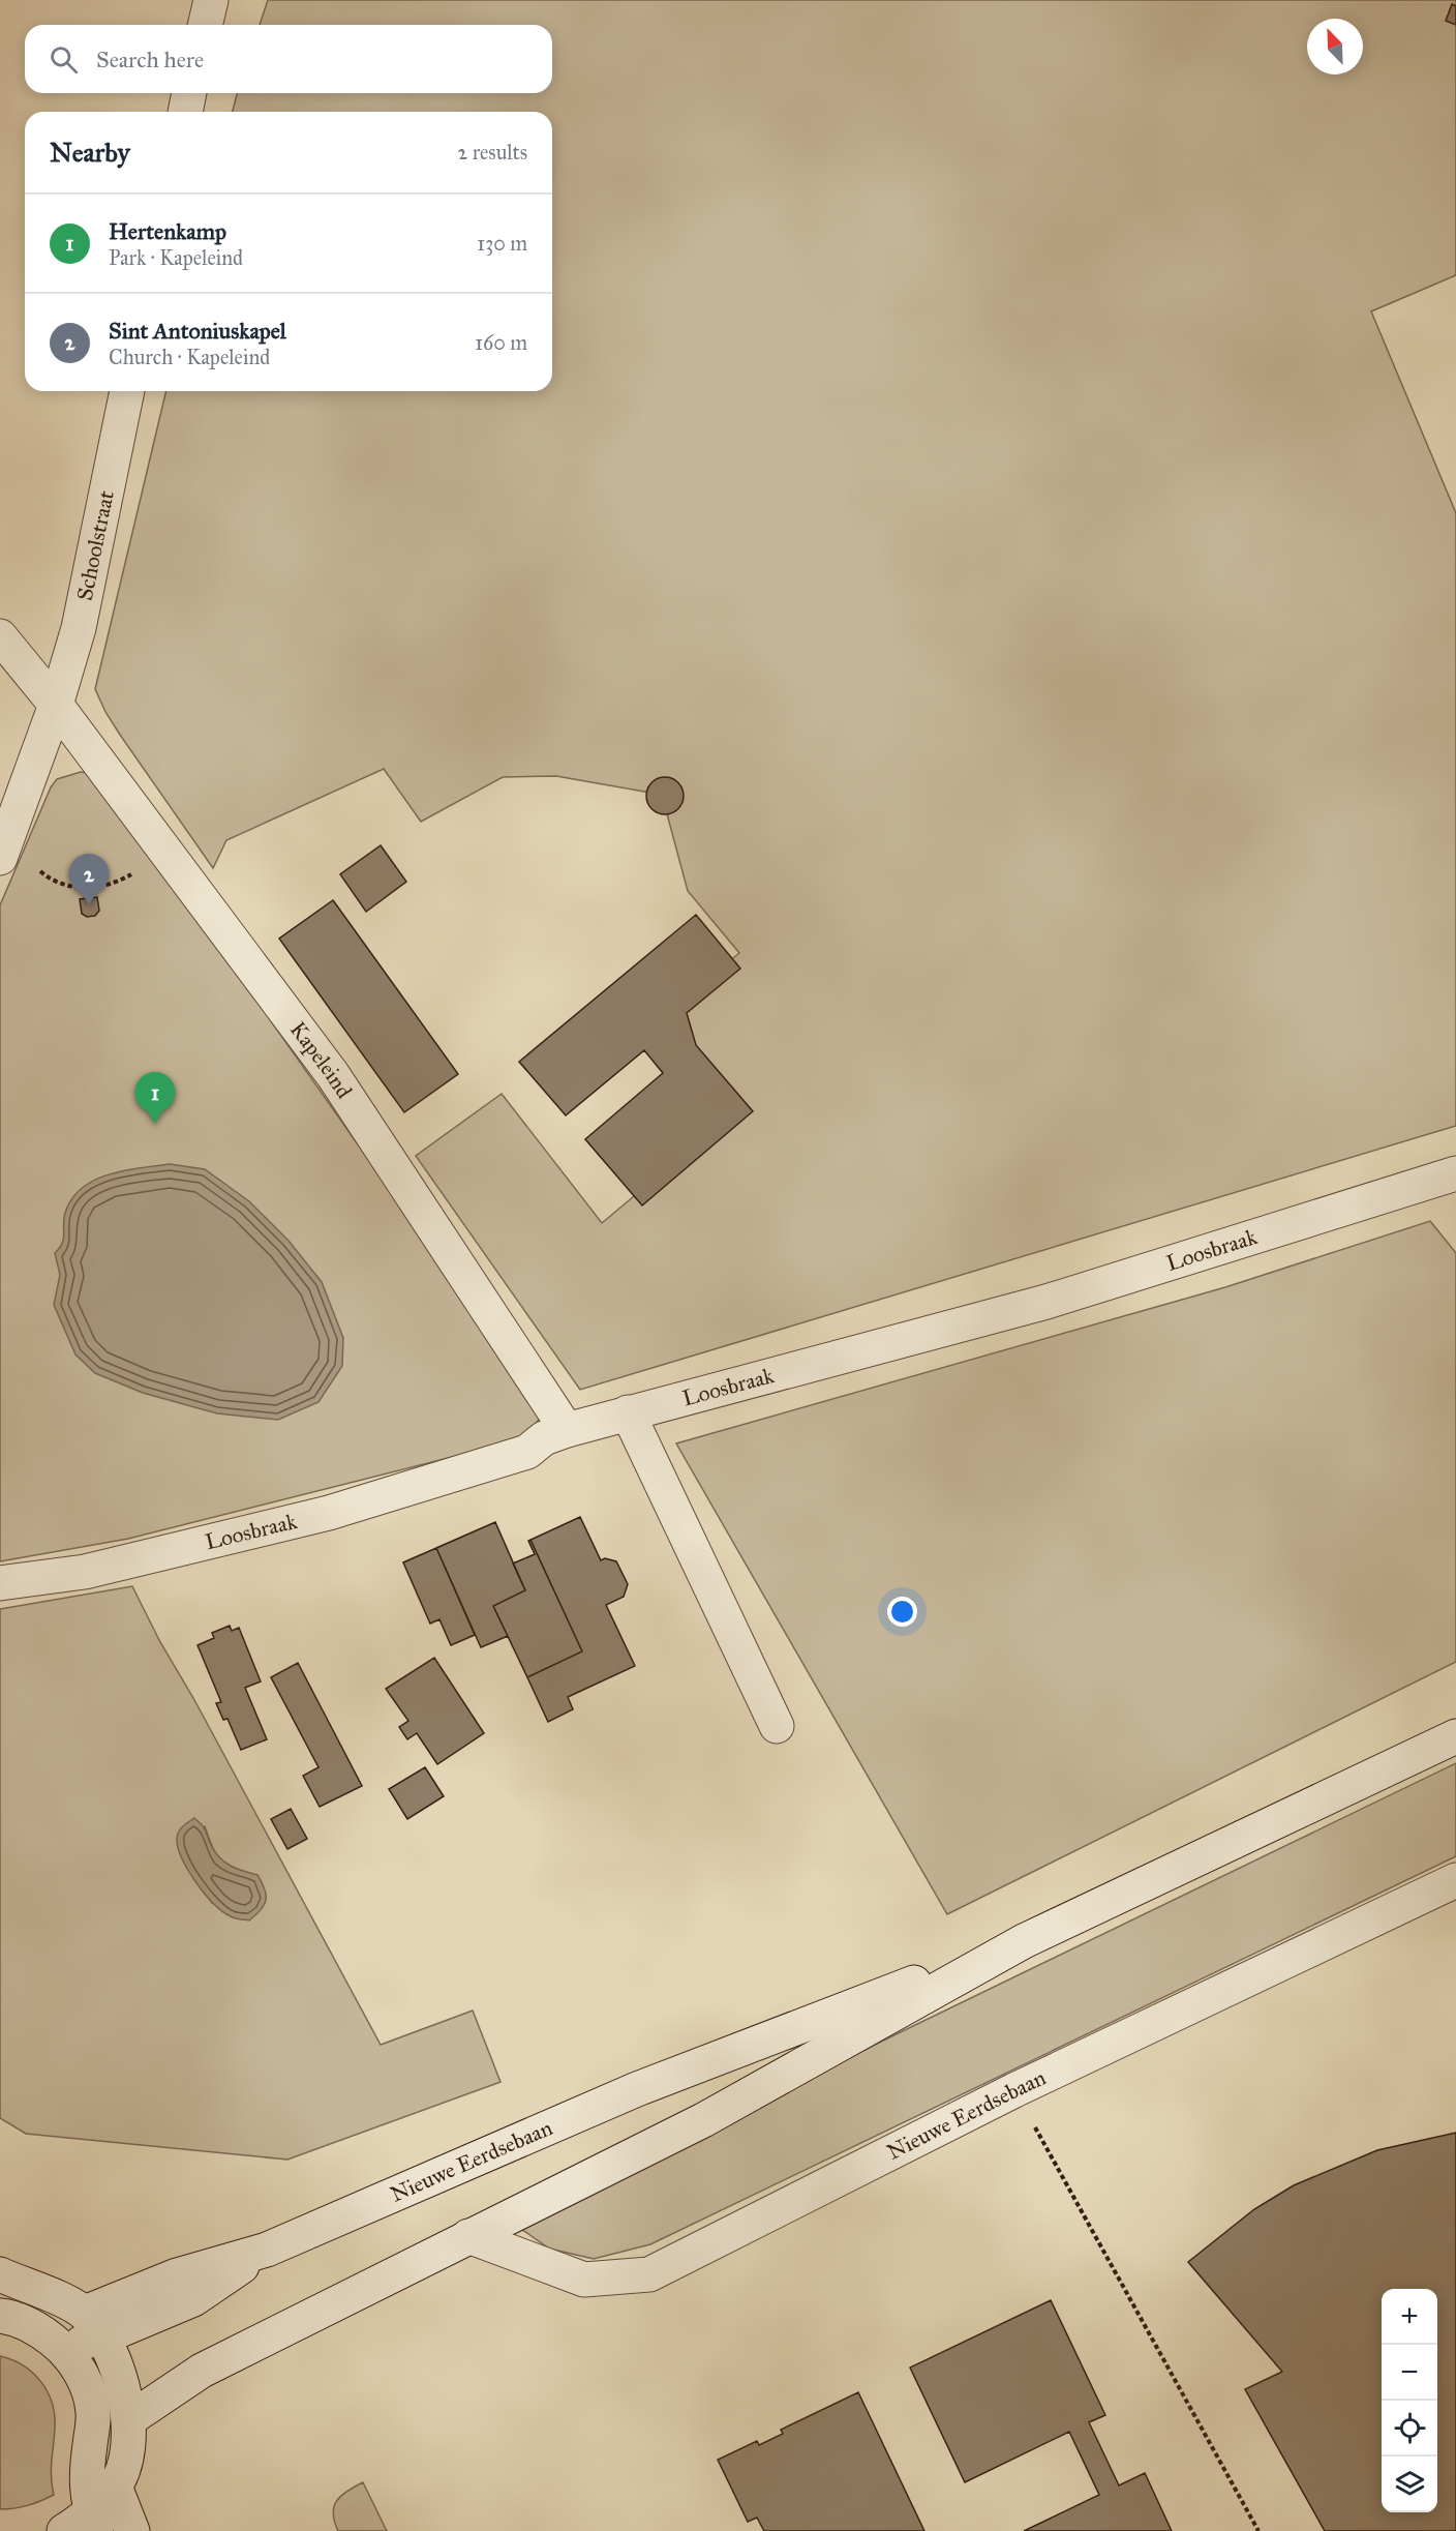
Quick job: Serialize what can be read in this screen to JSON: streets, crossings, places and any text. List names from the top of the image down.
{
  "streets": {
    "street": [
      "Schoolstraat",
      "Kapeleind",
      "Loosbraak",
      "Nieuwe Eerdsebaan"
    ]
  },
  "crossings": [
    ["Schoolstraat", "Kapeleind"],
    ["Kapeleind", "Loosbraak"]
  ],
  "north": "top left",
  "page": {
    "search": "Search here",
    "heading": ["Nearby", "2 results"],
    "list": [
      {
        "mark": "1",
        "name": "Hertenkamp",
        "note": "Park · Kapeleind",
        "value": "130 m"
      },
      {
        "mark": "2",
        "name": "Sint Antoniuskapel",
        "note": "Church · Kapeleind",
        "value": "160 m"
      }
    ],
    "pins": ["2", "1"],
    "map_buttons": ["+", "−"]
  }
}
